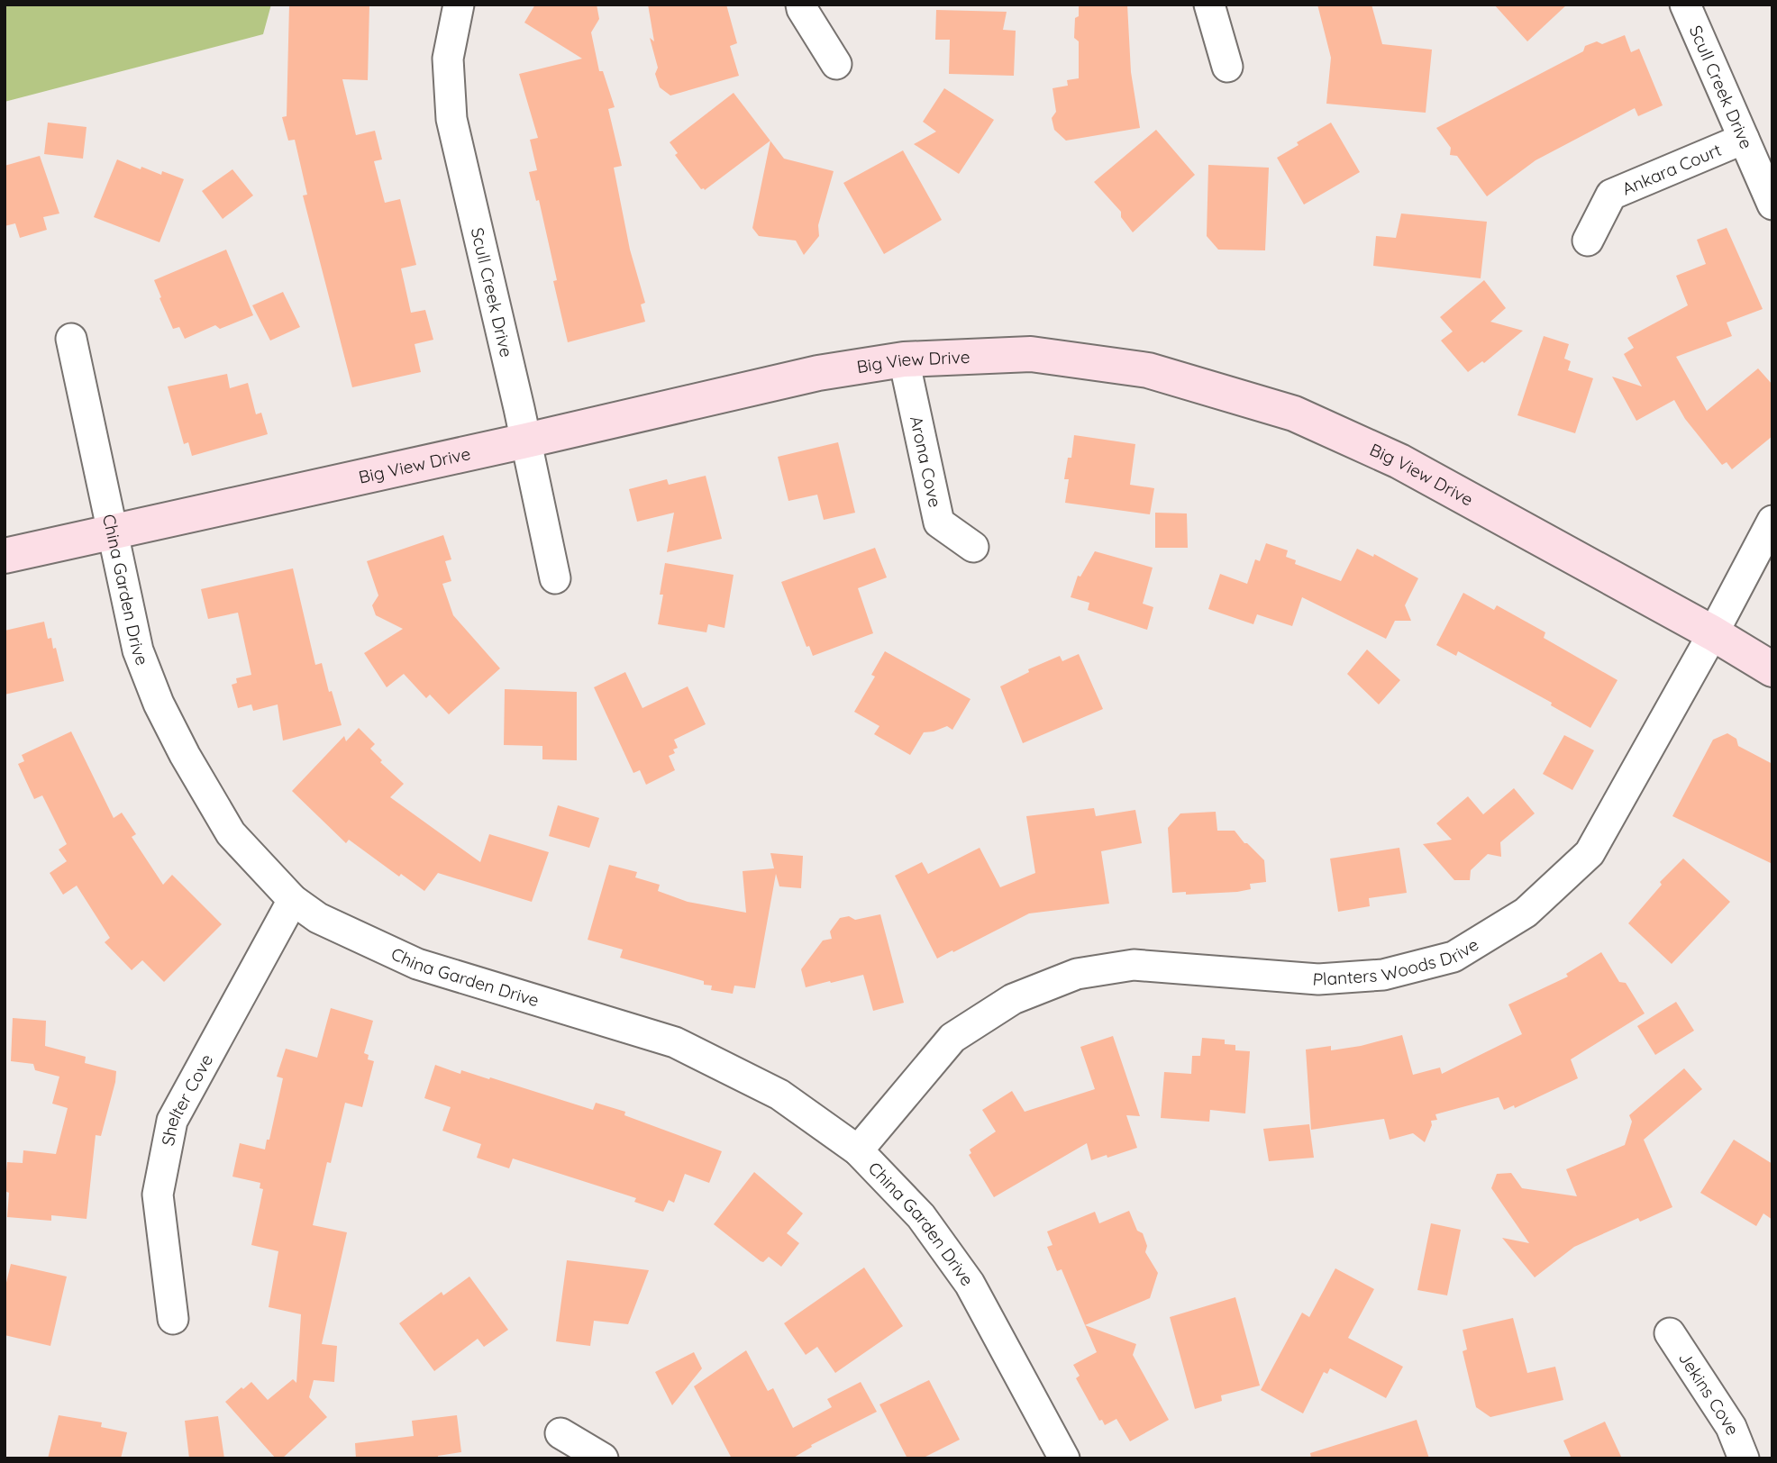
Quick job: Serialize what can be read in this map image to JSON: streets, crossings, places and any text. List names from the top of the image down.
{
  "streets": {
    "street": [
      "Scull Creek Drive",
      "Ankara Court",
      "Big View Drive",
      "Arona Cove",
      "China Garden Drive",
      "Planters Woods Drive",
      "Shelter Cove",
      "Jekins Cove"
    ]
  },
  "crossings": [
    ["Scull Creek Drive", "Ankara Court"],
    ["Scull Creek Drive", "Big View Drive"],
    ["Big View Drive", "Arona Cove"],
    ["Big View Drive", "China Garden Drive"],
    ["Big View Drive", "Planters Woods Drive"],
    ["China Garden Drive", "Planters Woods Drive"],
    ["China Garden Drive", "Shelter Cove"]
  ]
}
